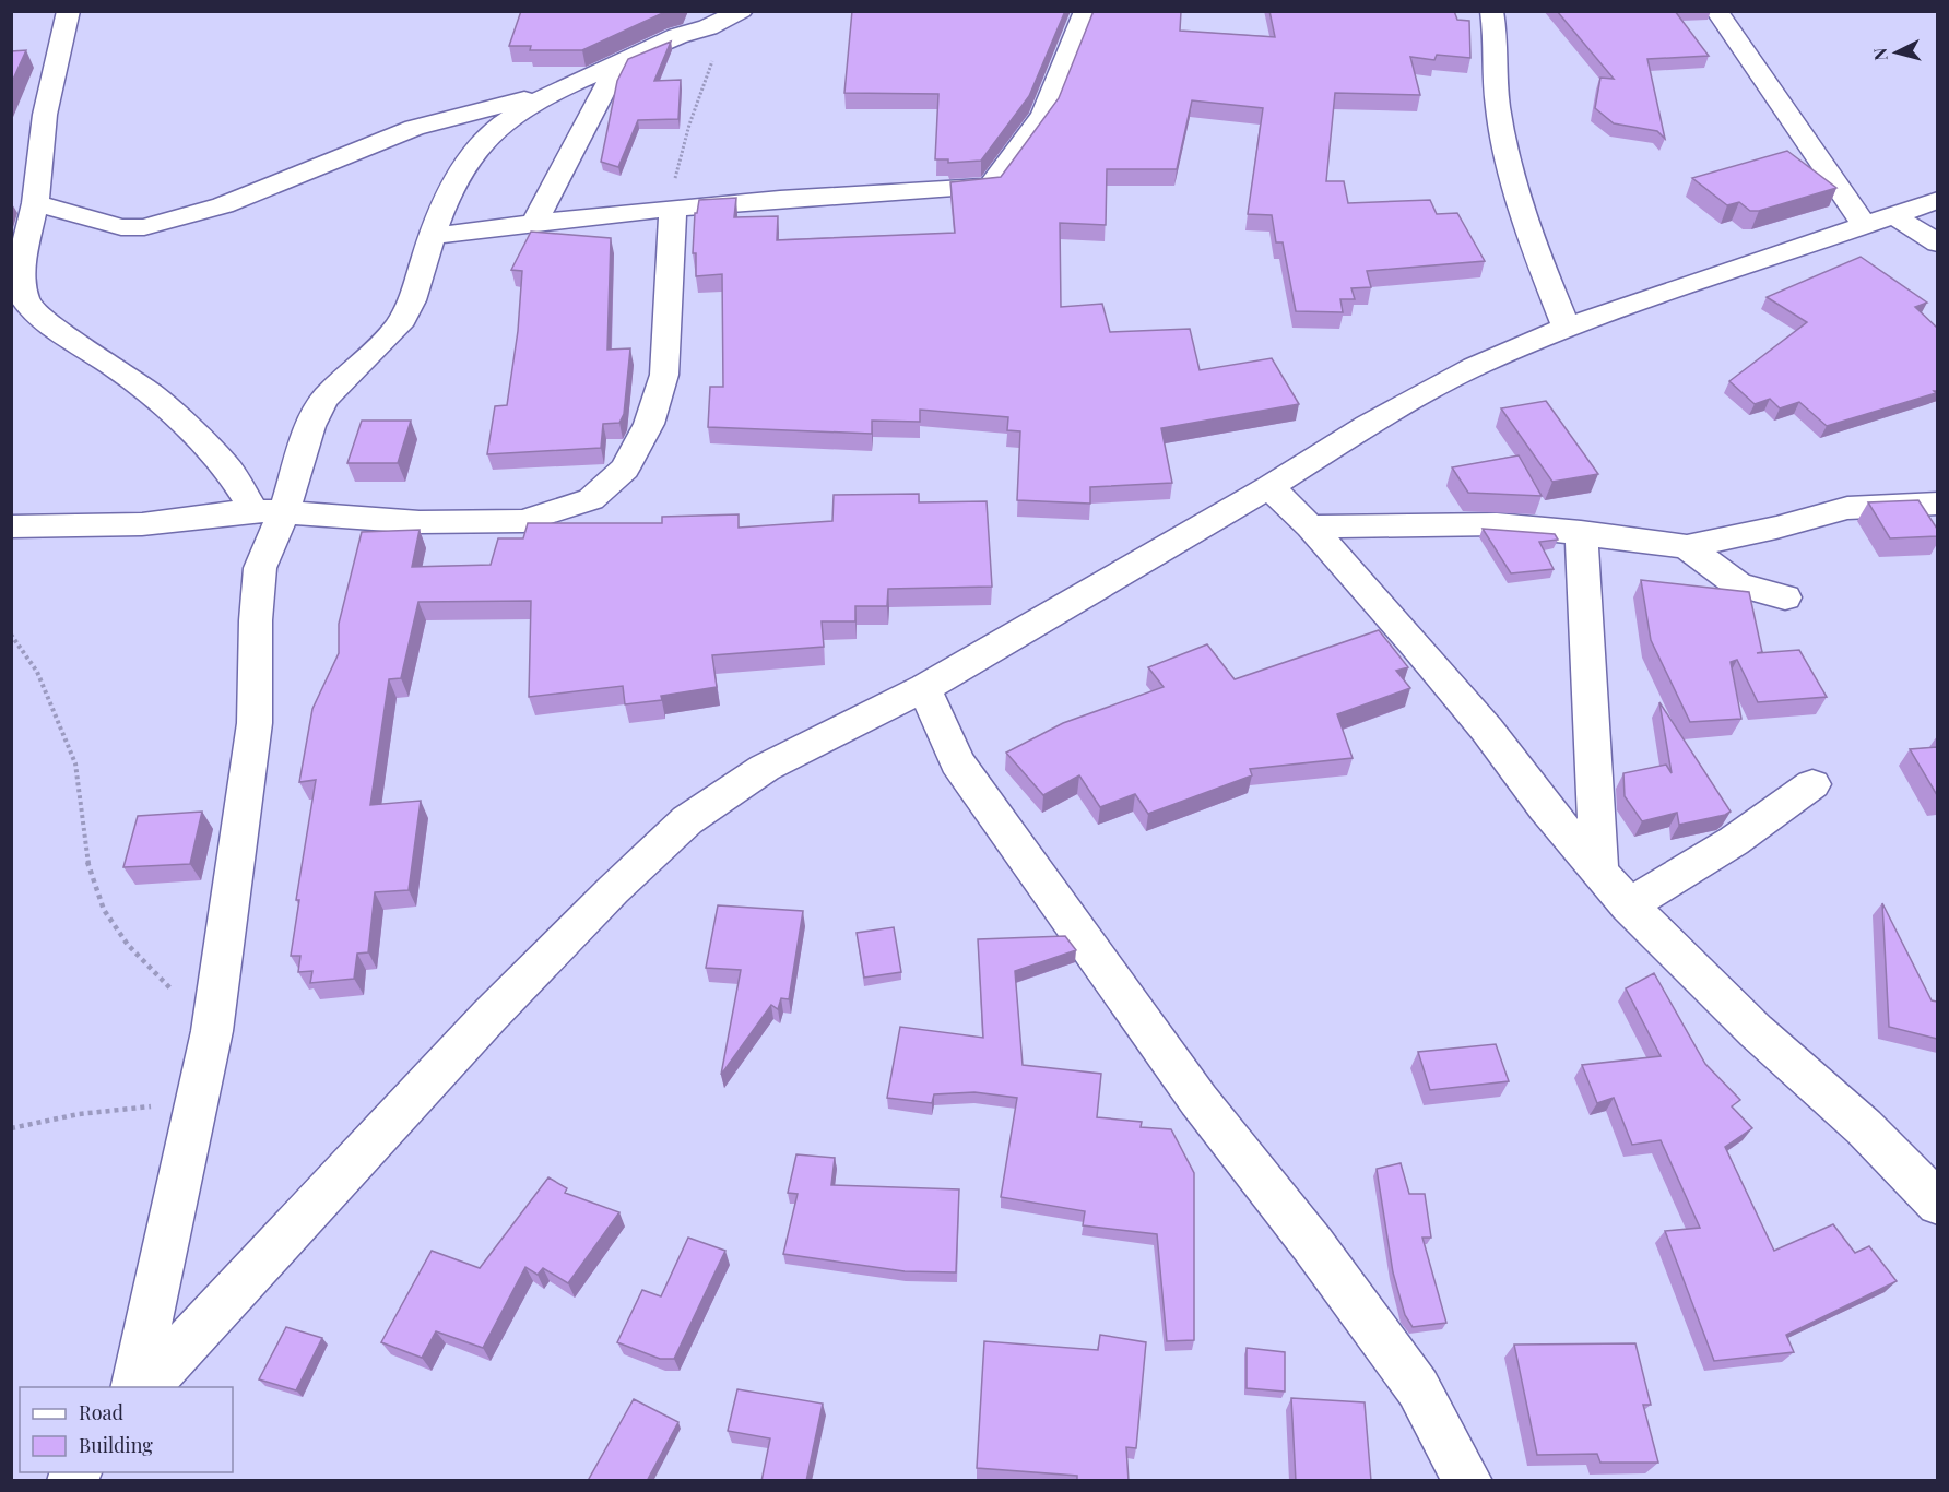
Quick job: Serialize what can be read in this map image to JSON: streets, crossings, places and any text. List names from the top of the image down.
{
  "legend": ["Road", "Building"],
  "north": "left"
}
